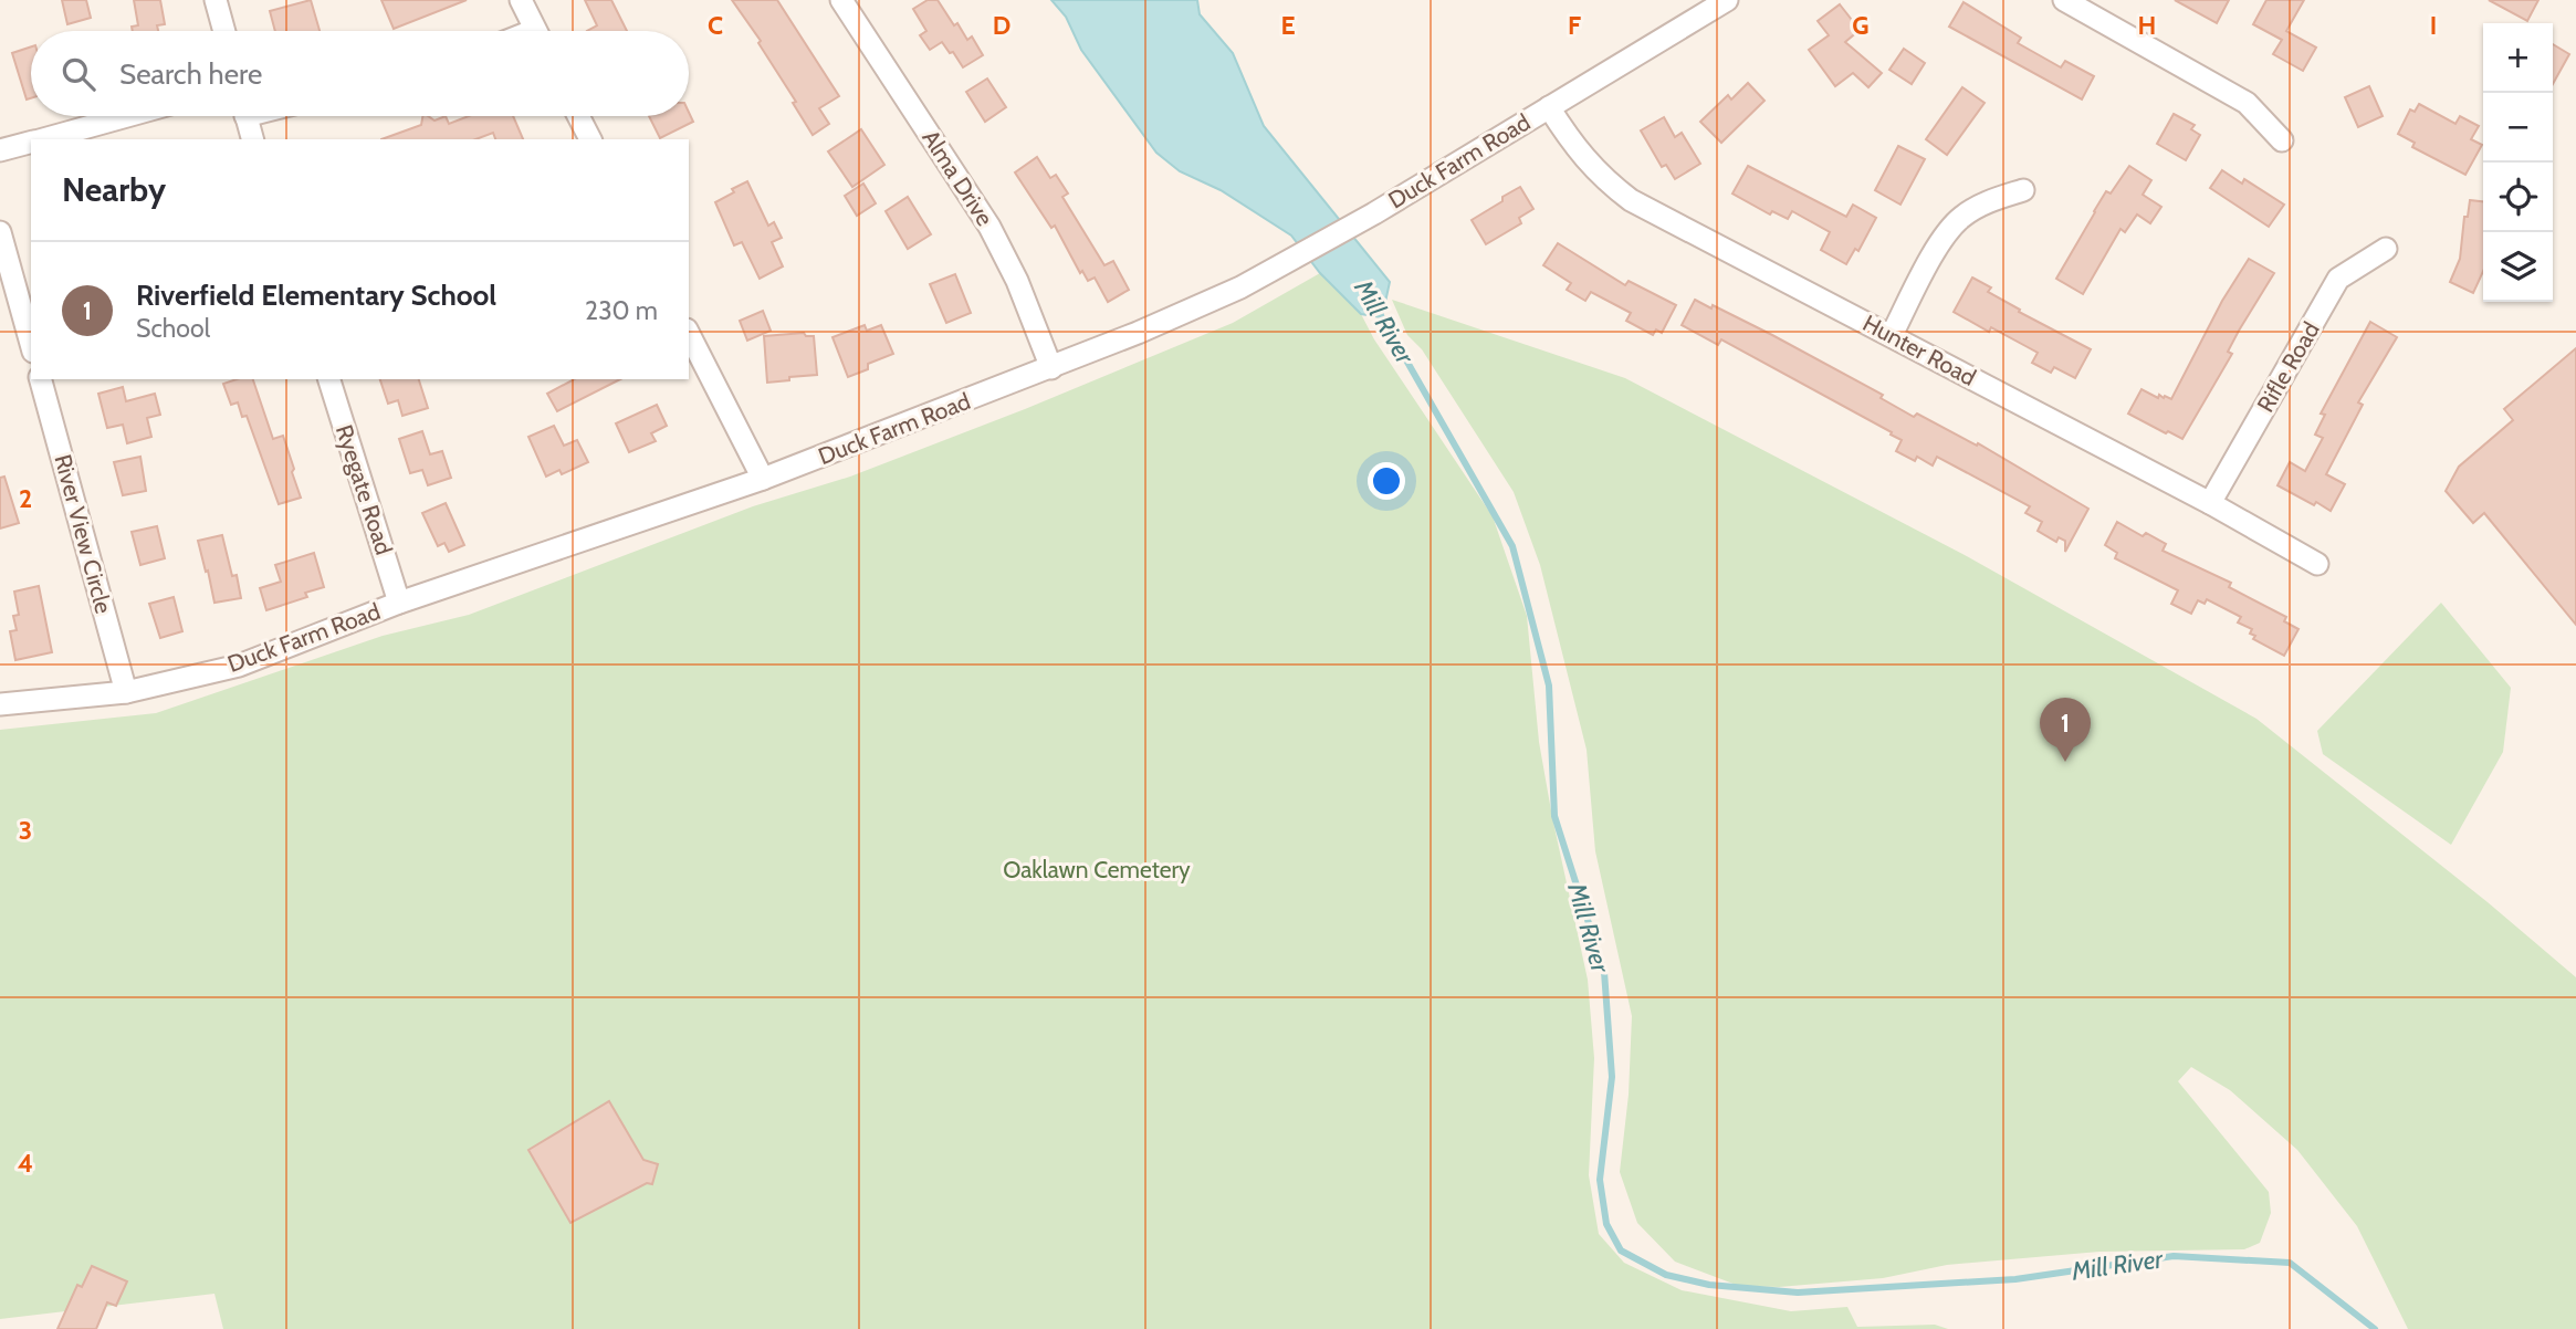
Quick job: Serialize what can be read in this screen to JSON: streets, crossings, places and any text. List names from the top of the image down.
{
  "streets": {
    "street": [
      "Duck Farm Road",
      "Alma Drive",
      "Hunter Road",
      "Rifle Road",
      "Ryegate Road",
      "River View Circle"
    ]
  },
  "crossings": [
    ["Duck Farm Road", "Alma Drive"],
    ["Duck Farm Road", "Hunter Road"],
    ["Duck Farm Road", "Ryegate Road"],
    ["Duck Farm Road", "River View Circle"],
    ["Hunter Road", "Rifle Road"]
  ],
  "water": ["Mill River"],
  "parks": ["Oaklawn Cemetery"],
  "page": {
    "map_buttons": ["+", "−"],
    "search": "Search here",
    "heading": "Nearby",
    "list": [
      {
        "mark": "1",
        "name": "Riverfield Elementary School",
        "note": "School",
        "value": "230 m"
      }
    ],
    "pins": "1"
  },
  "grid": {
    "columns": [
      "C",
      "D",
      "E",
      "F",
      "G",
      "H",
      "I"
    ],
    "rows": ["2", "3", "4"]
  }
}
